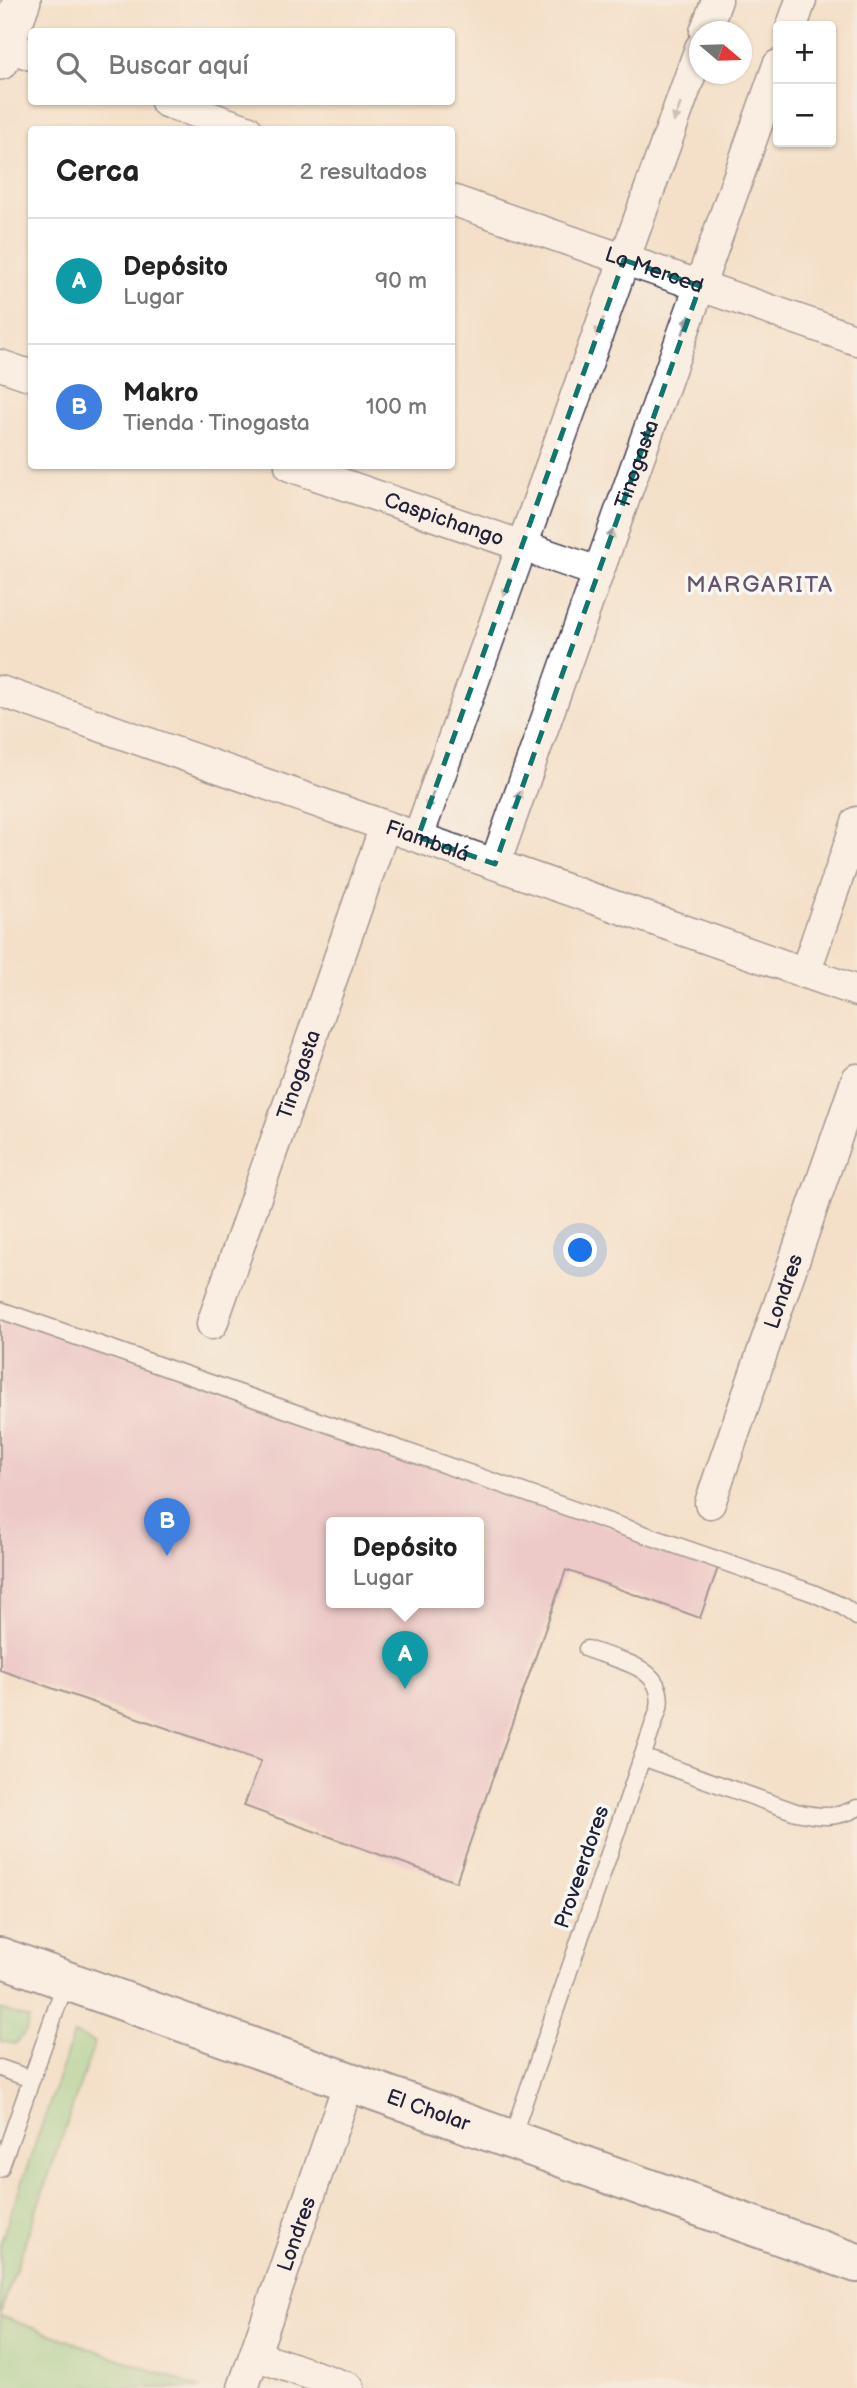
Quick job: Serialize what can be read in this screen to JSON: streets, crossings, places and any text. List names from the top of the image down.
{
  "streets": {
    "main road": ["El Cholar"],
    "street": [
      "La Merced",
      "Tinogasta",
      "Caspichango",
      "Fiambalá",
      "Londres"
    ],
    "lane": ["Proveerdores"]
  },
  "crossings": [
    ["La Merced", "Tinogasta"],
    ["Tinogasta", "Caspichango"],
    ["Tinogasta", "Fiambalá"],
    ["Londres", "El Cholar"],
    ["Proveerdores", "El Cholar"]
  ],
  "districts": ["MARGARITA"],
  "north": "right",
  "page": {
    "map_buttons": ["+", "−"],
    "search": "Buscar aquí",
    "heading": ["Cerca", "2 resultados"],
    "list": [
      {
        "mark": "A",
        "name": "Depósito",
        "note": "Lugar",
        "value": "90 m"
      },
      {
        "mark": "B",
        "name": "Makro",
        "note": "Tienda · Tinogasta",
        "value": "100 m"
      }
    ],
    "pins": ["B", "A"],
    "popup": ["Depósito", "Lugar"]
  }
}
